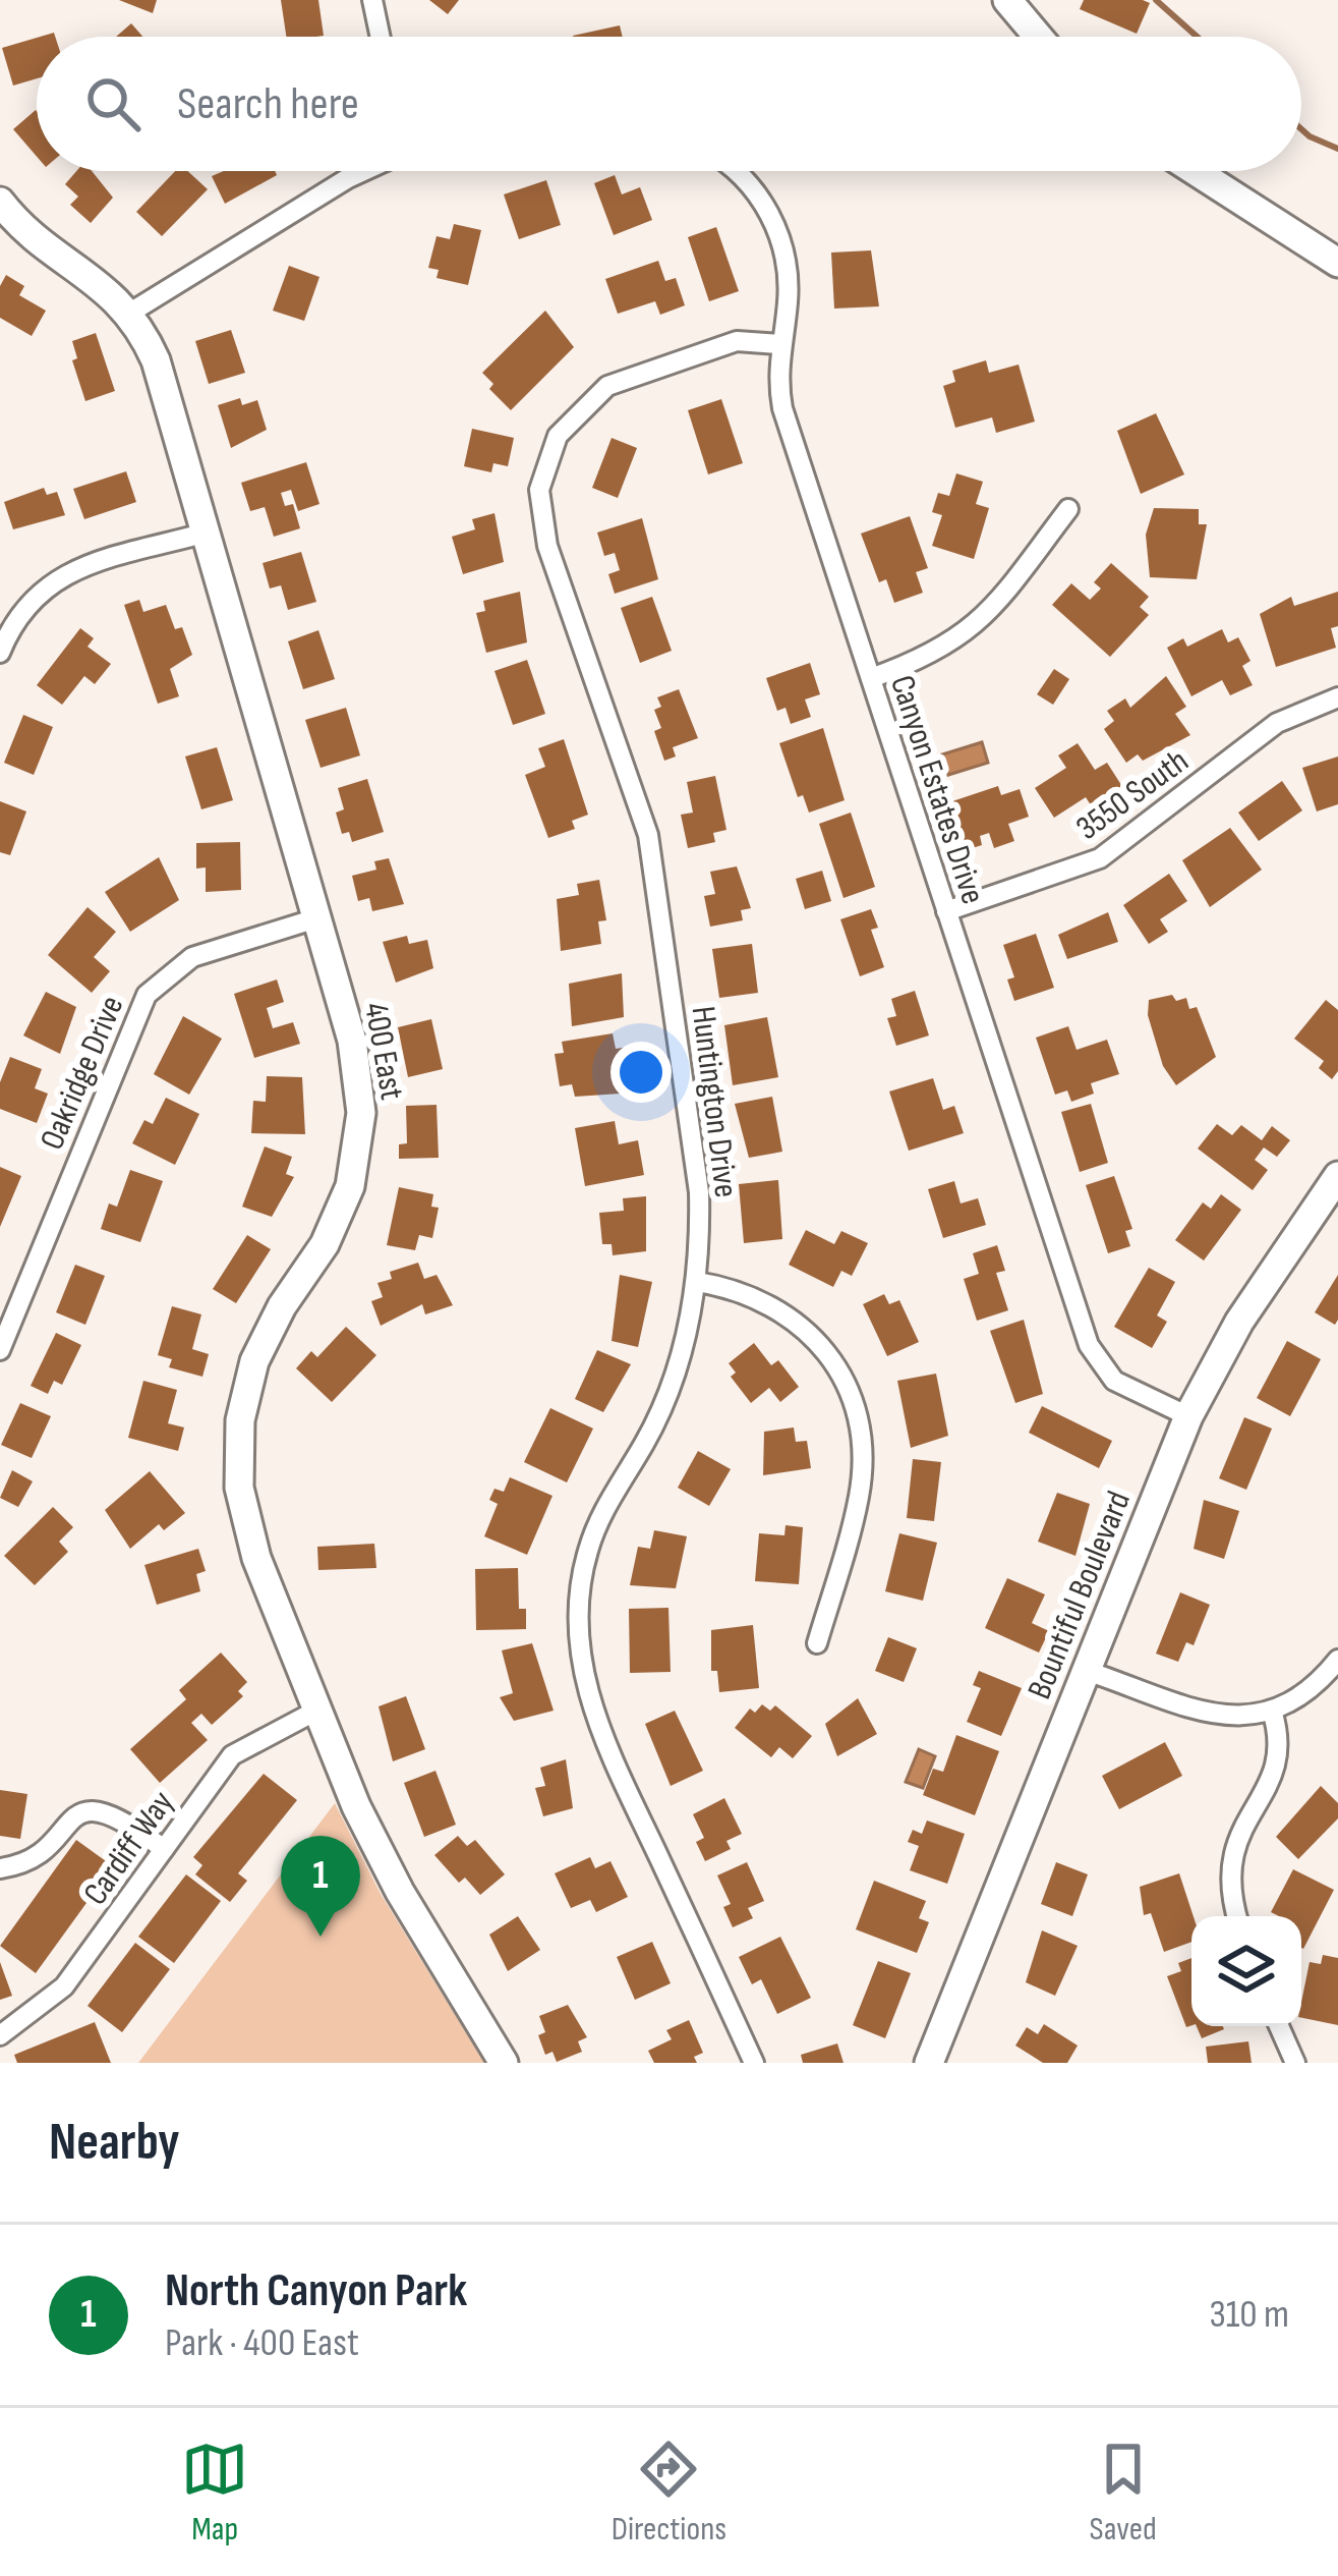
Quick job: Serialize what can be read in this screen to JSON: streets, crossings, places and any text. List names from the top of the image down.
{
  "streets": {
    "street": [
      "Canyon Estates Drive",
      "3550 South",
      "400 East",
      "Oakridge Drive",
      "Huntington Drive",
      "Bountiful Boulevard",
      "Cardiff Way"
    ]
  },
  "crossings": [
    ["Canyon Estates Drive", "3550 South"],
    ["Canyon Estates Drive", "Huntington Drive"],
    ["Canyon Estates Drive", "Bountiful Boulevard"],
    ["400 East", "Oakridge Drive"],
    ["400 East", "Cardiff Way"]
  ],
  "page": {
    "search": "Search here",
    "pins": "1",
    "heading": "Nearby",
    "list": [
      {
        "mark": "1",
        "name": "North Canyon Park",
        "note": "Park · 400 East",
        "value": "310 m"
      }
    ],
    "nav": ["Map", "Directions", "Saved"]
  }
}
